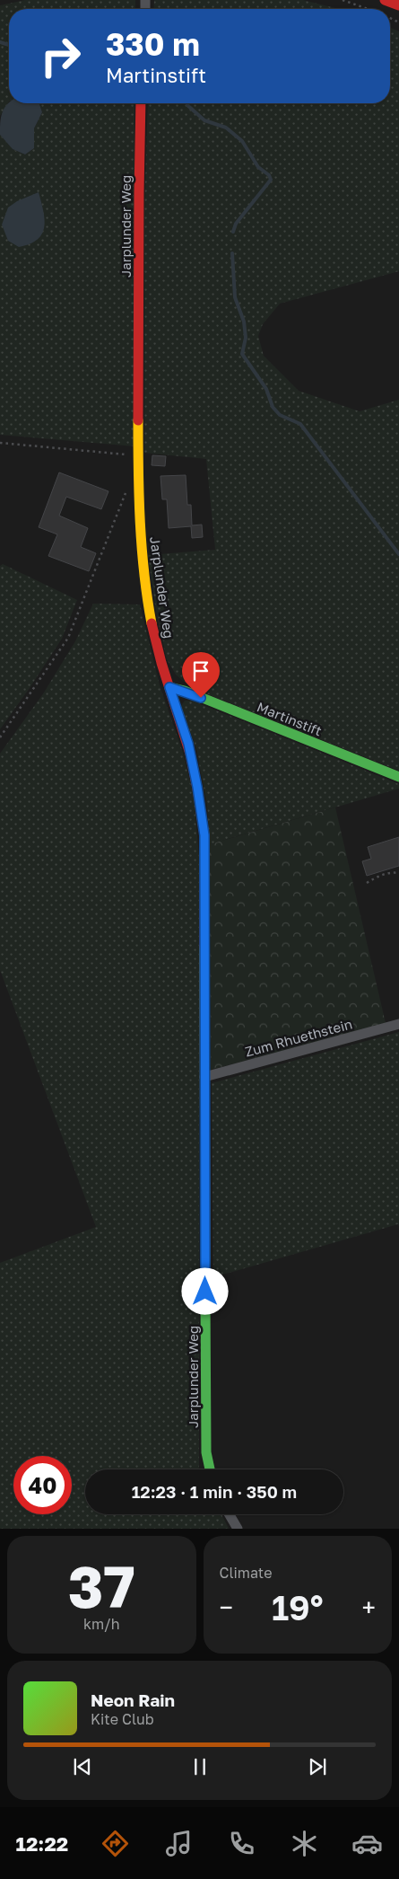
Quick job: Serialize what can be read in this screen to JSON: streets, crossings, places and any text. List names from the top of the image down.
{
  "streets": {
    "street": ["Jarplunder Weg", "Martinstift", "Zum Rhuethstein"]
  },
  "crossings": [
    ["Jarplunder Weg", "Martinstift"],
    ["Jarplunder Weg", "Zum Rhuethstein"]
  ],
  "page": {
    "turn": ["330 m", "Martinstift"],
    "limit": "40",
    "trip": "12:23 · 1 min · 350 m",
    "tile": [
      ["37", "km/h"],
      "Climate"
    ],
    "heat": ["−", "19°", "+"],
    "song": ["Neon Rain", "Kite Club"],
    "tabs": "12:22"
  }
}
